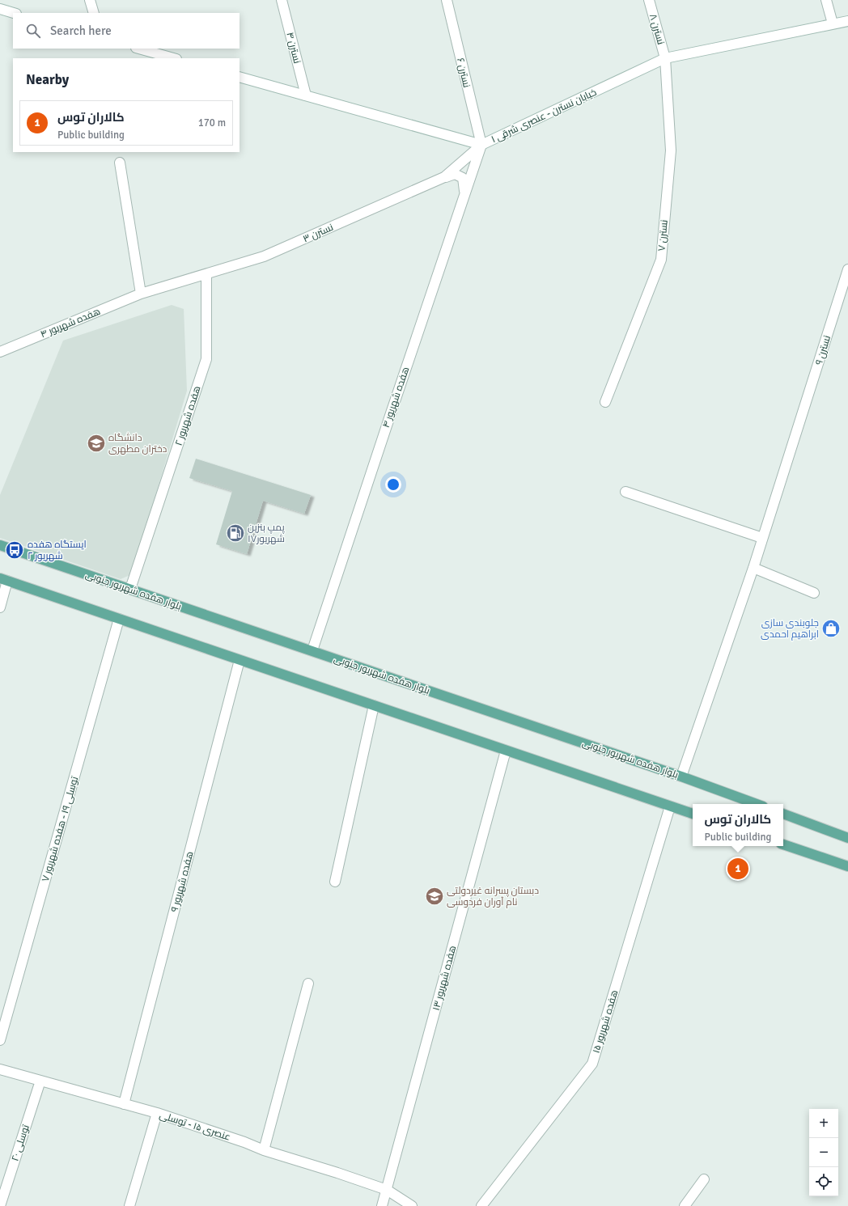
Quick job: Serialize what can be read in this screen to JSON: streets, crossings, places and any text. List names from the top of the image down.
{
  "streets": {
    "main road": ["بلوار هفده شهریور جنوبی"],
    "street": [
      "نسترن ۸",
      "نسترن ۴",
      "نسترن ۶",
      "خیابان نسترن - عنصری شرقی ۱",
      "نسترن ۳",
      "نسترن ۷",
      "هفده شهریور ۴",
      "نسترن ۹",
      "هفده شهریور ۲",
      "توسلی ۱۹ - هفده شهریور ۷",
      "هفده شهریور ۹",
      "هفده شهریور ۱۳",
      "هفده شهریور ۱۵",
      "عنصری ۱۵ - توسلی",
      "توسلی ۲۰"
    ]
  },
  "crossings": [
    ["نسترن ۸", "خیابان نسترن - عنصری شرقی ۱"],
    ["نسترن ۸", "نسترن ۷"],
    ["نسترن ۴", "خیابان نسترن - عنصری شرقی ۱"],
    ["نسترن ۶", "خیابان نسترن - عنصری شرقی ۱"],
    ["نسترن ۶", "نسترن ۳"],
    ["نسترن ۶", "هفده شهریور ۴"],
    ["خیابان نسترن - عنصری شرقی ۱", "نسترن ۳"],
    ["خیابان نسترن - عنصری شرقی ۱", "نسترن ۷"],
    ["خیابان نسترن - عنصری شرقی ۱", "هفده شهریور ۴"],
    ["نسترن ۳", "هفده شهریور ۴"],
    ["نسترن ۳", "هفده شهریور ۲"],
    ["هفده شهریور ۴", "بلوار هفده شهریور جنوبی"],
    ["نسترن ۹", "بلوار هفده شهریور جنوبی"],
    ["هفده شهریور ۲", "بلوار هفده شهریور جنوبی"],
    ["هفده شهریور ۹", "عنصری ۱۵ - توسلی"],
    ["هفده شهریور ۱۳", "عنصری ۱۵ - توسلی"],
    ["عنصری ۱۵ - توسلی", "توسلی ۲۰"]
  ],
  "places": {
    "school or university": ["دانشگاه دختران مطهری", "دبستان پسرانه غیردولتی نام آوران فردوسی"],
    "fuel station": ["پمپ بنزین ۱۷شهریور"],
    "bus stop": ["ایستگاه هفده شهریور ۲"],
    "shop": ["جلوبندی سازی ابراهیم احمدی"]
  },
  "page": {
    "search": "Search here",
    "heading": "Nearby",
    "list": [
      {
        "mark": "1",
        "name": "كالاران توس",
        "note": "Public building",
        "value": "170 m"
      }
    ],
    "popup": ["كالاران توس", "Public building"],
    "pins": "1",
    "map_buttons": ["+", "−"]
  }
}
